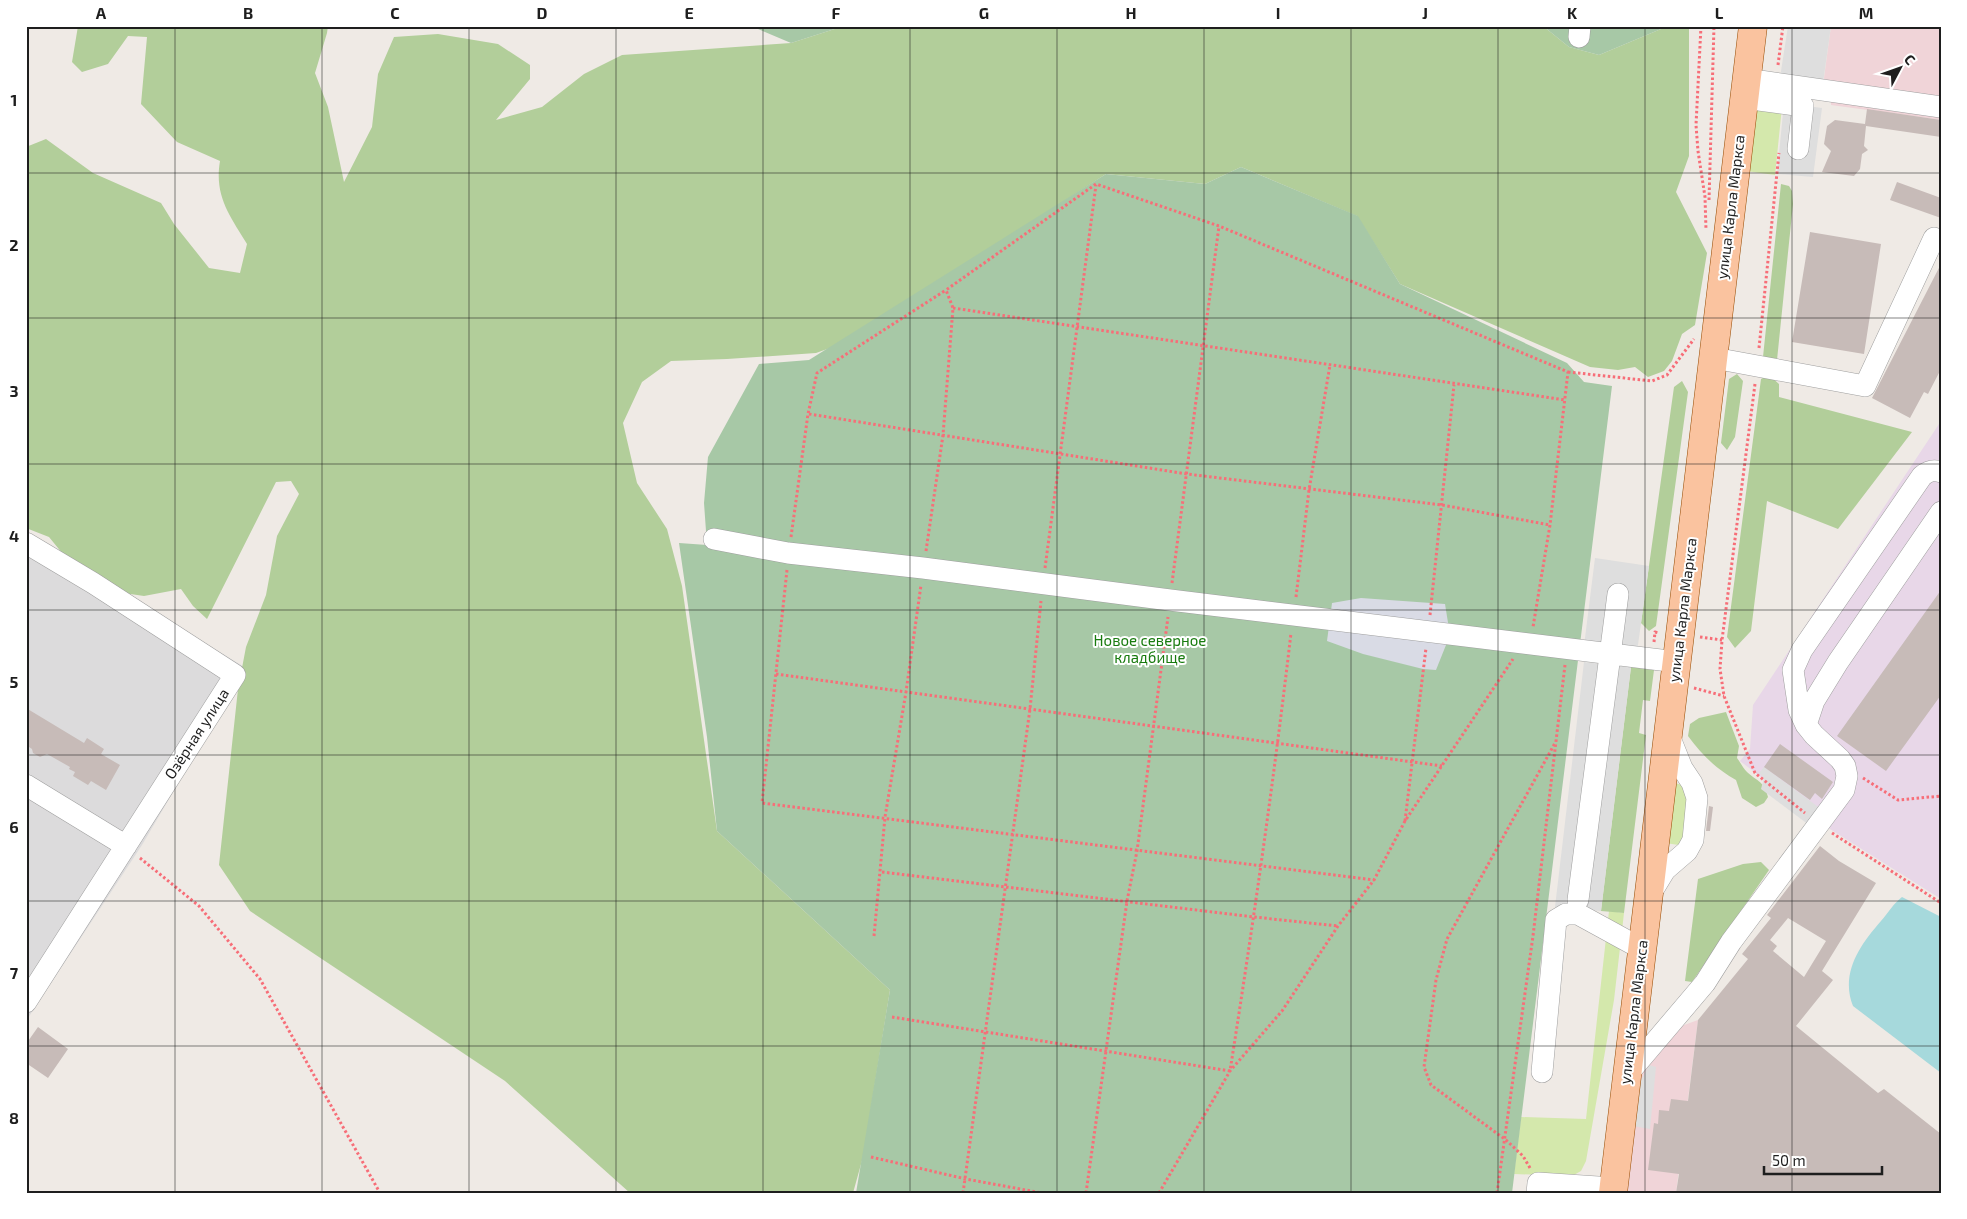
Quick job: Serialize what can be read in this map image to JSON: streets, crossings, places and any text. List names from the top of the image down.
{
  "streets": {
    "main road": ["улица Карла Маркса"],
    "street": ["Озёрная улица"]
  },
  "parks": ["Новое северное кладбище"],
  "scale_bar": "50 m",
  "north": "top right",
  "grid": {
    "columns": [
      "A",
      "B",
      "C",
      "D",
      "E",
      "F",
      "G",
      "H",
      "I",
      "J",
      "K",
      "L",
      "M"
    ],
    "rows": [
      "1",
      "2",
      "3",
      "4",
      "5",
      "6",
      "7",
      "8"
    ]
  }
}
